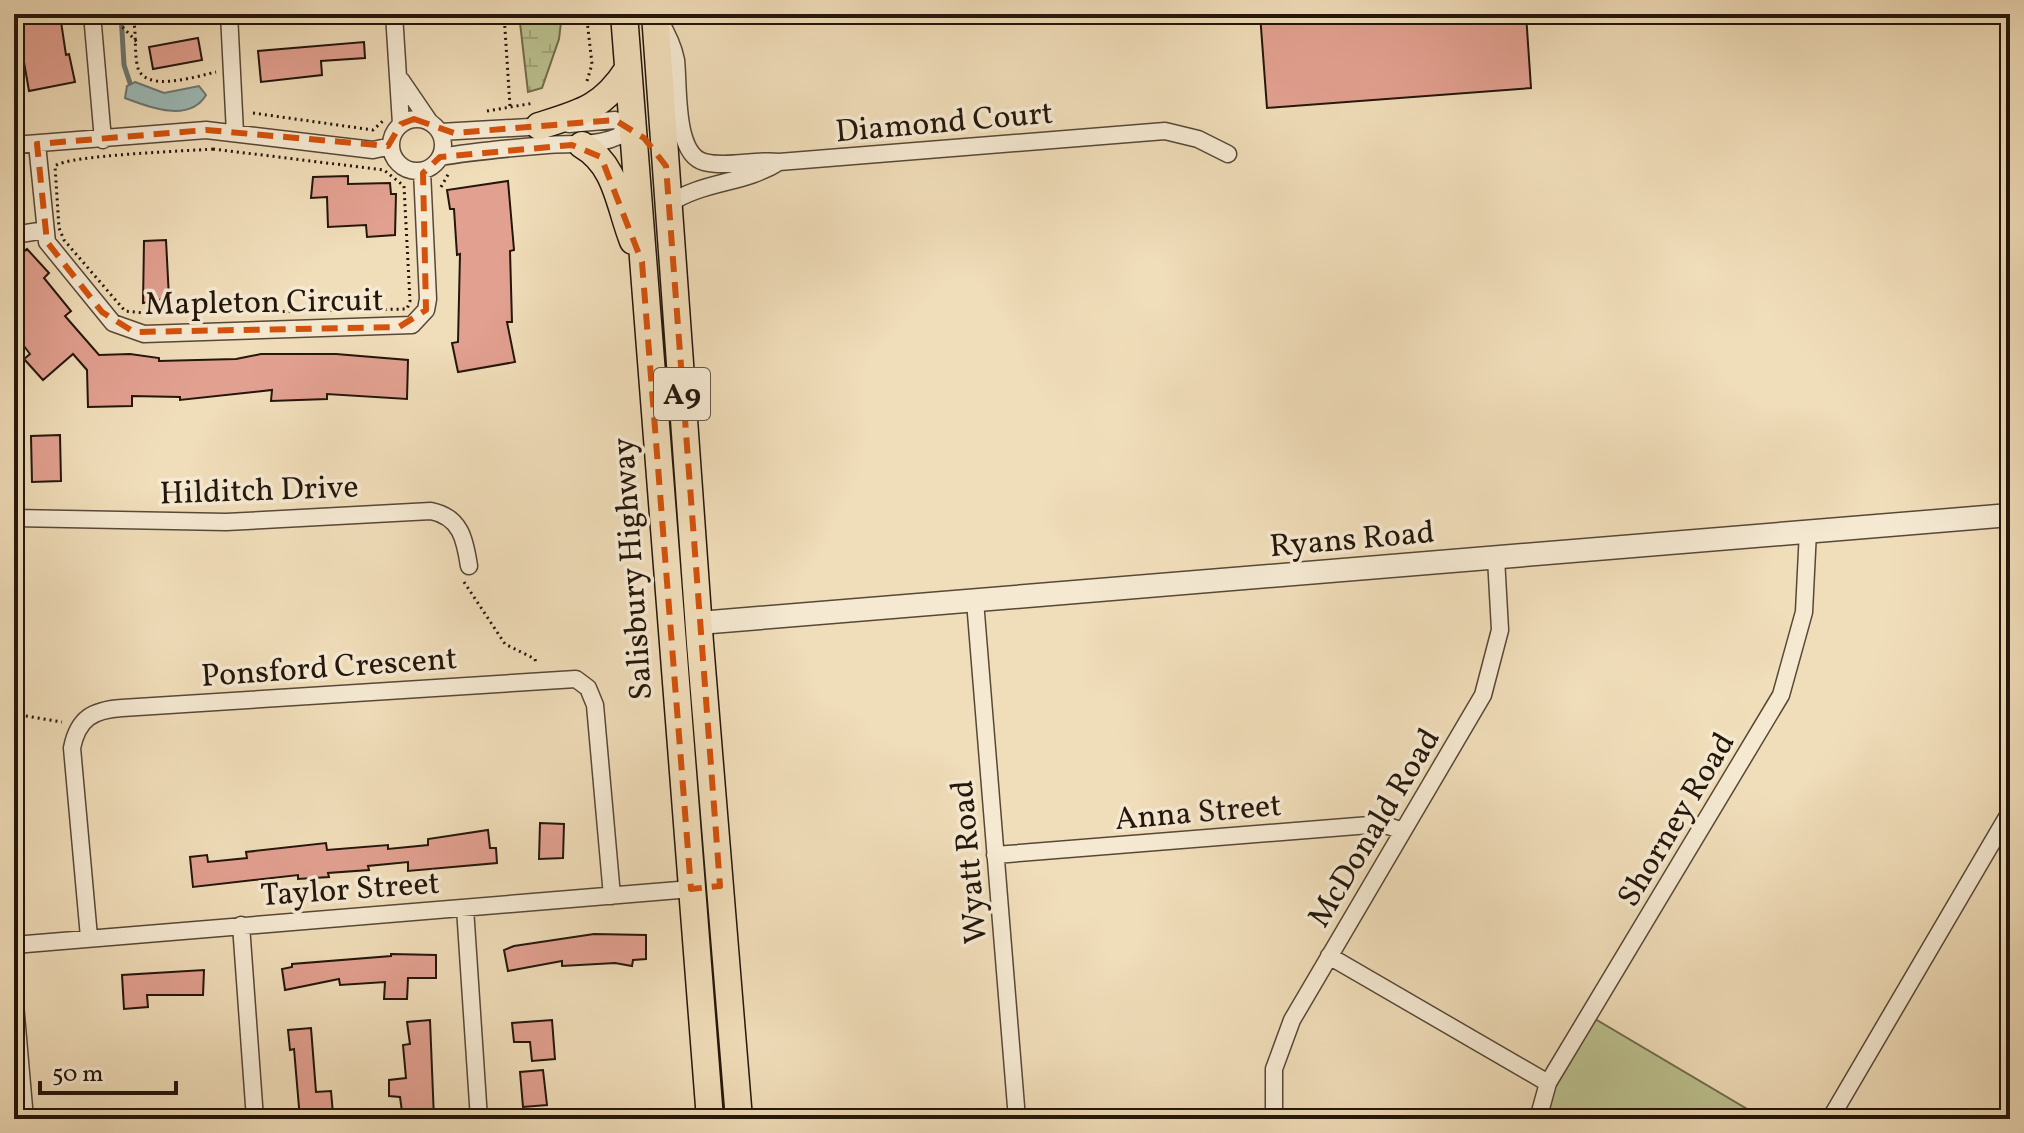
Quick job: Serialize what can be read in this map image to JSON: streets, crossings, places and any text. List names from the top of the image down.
{
  "streets": {
    "main road": ["A9", "Salisbury Highway"],
    "street": [
      "Diamond Court",
      "Mapleton Circuit",
      "Hilditch Drive",
      "Ryans Road",
      "Ponsford Crescent",
      "Anna Street",
      "Shorney Road",
      "McDonald Road",
      "Wyatt Road",
      "Taylor Street"
    ]
  },
  "crossings": [
    ["Diamond Court", "Salisbury Highway"],
    ["Ryans Road", "Salisbury Highway"],
    ["Ryans Road", "Shorney Road"],
    ["Ryans Road", "McDonald Road"],
    ["Ryans Road", "Wyatt Road"],
    ["Salisbury Highway", "Taylor Street"],
    ["Ponsford Crescent", "Taylor Street"],
    ["Anna Street", "McDonald Road"],
    ["Anna Street", "Wyatt Road"]
  ],
  "scale_bar": "50 m"
}
